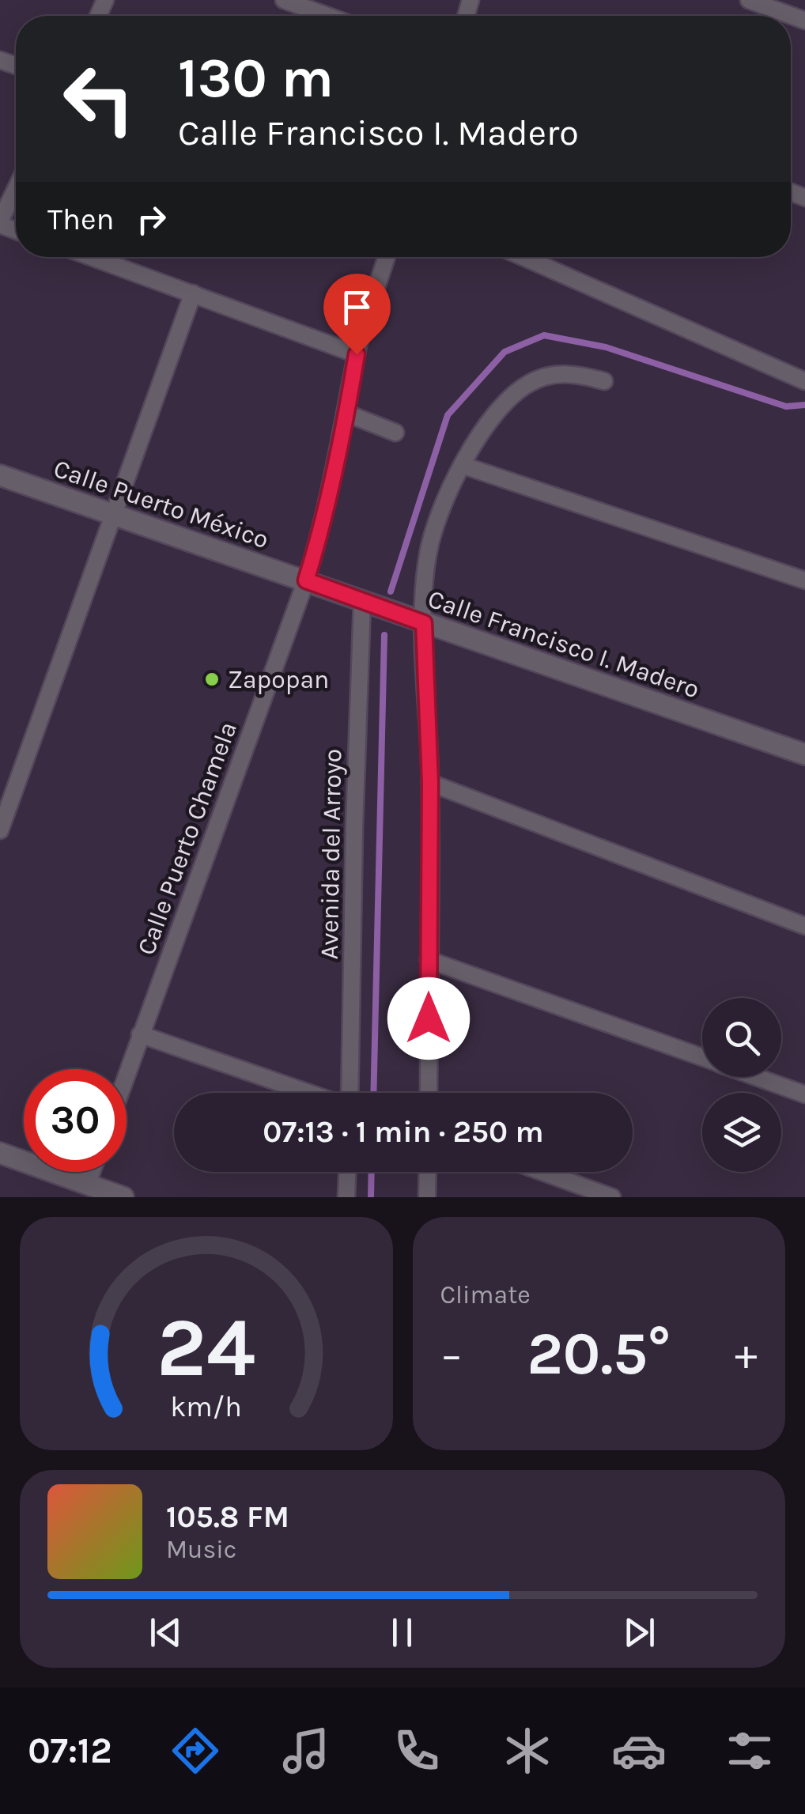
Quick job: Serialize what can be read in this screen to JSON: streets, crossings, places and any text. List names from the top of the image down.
{
  "streets": {
    "street": [
      "Calle Puerto México",
      "Calle Francisco I. Madero",
      "Calle Puerto Chamela",
      "Avenida del Arroyo"
    ]
  },
  "crossings": [
    ["Calle Puerto México", "Calle Francisco I. Madero"],
    ["Calle Puerto México", "Calle Puerto Chamela"],
    ["Calle Francisco I. Madero", "Calle Puerto Chamela"],
    ["Calle Francisco I. Madero", "Avenida del Arroyo"]
  ],
  "places": ["Zapopan"],
  "page": {
    "turn": ["130 m", "Calle Francisco I. Madero"],
    "then": "Then",
    "limit": "30",
    "trip": "07:13 · 1 min · 250 m",
    "tile": "Climate",
    "heat": ["−", "20.5°", "+"],
    "song": ["105.8 FM", "Music"],
    "tabs": "07:12",
    "gauge": ["24", "km/h"]
  }
}
